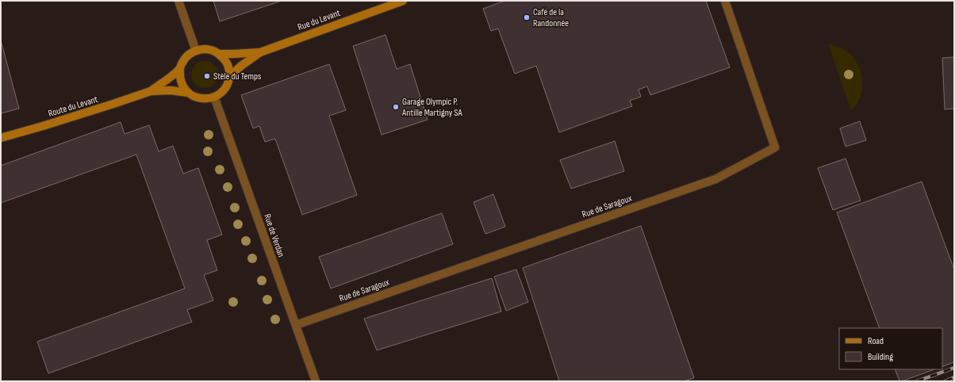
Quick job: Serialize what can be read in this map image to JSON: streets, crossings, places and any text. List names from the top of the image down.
{
  "streets": {
    "street": [
      "Rue du Levant",
      "Route du Levant",
      "Rue de Saragoux",
      "Rue de Verdan"
    ]
  },
  "crossings": [
    ["Rue du Levant", "Route du Levant"],
    ["Rue du Levant", "Rue de Verdan"],
    ["Route du Levant", "Rue de Verdan"],
    ["Rue de Saragoux", "Rue de Verdan"]
  ],
  "places": ["Café de la Randonnée", "Stèle du Temps", "Garage Olympic P. Antille Martigny SA"],
  "legend": ["Road", "Building"]
}
